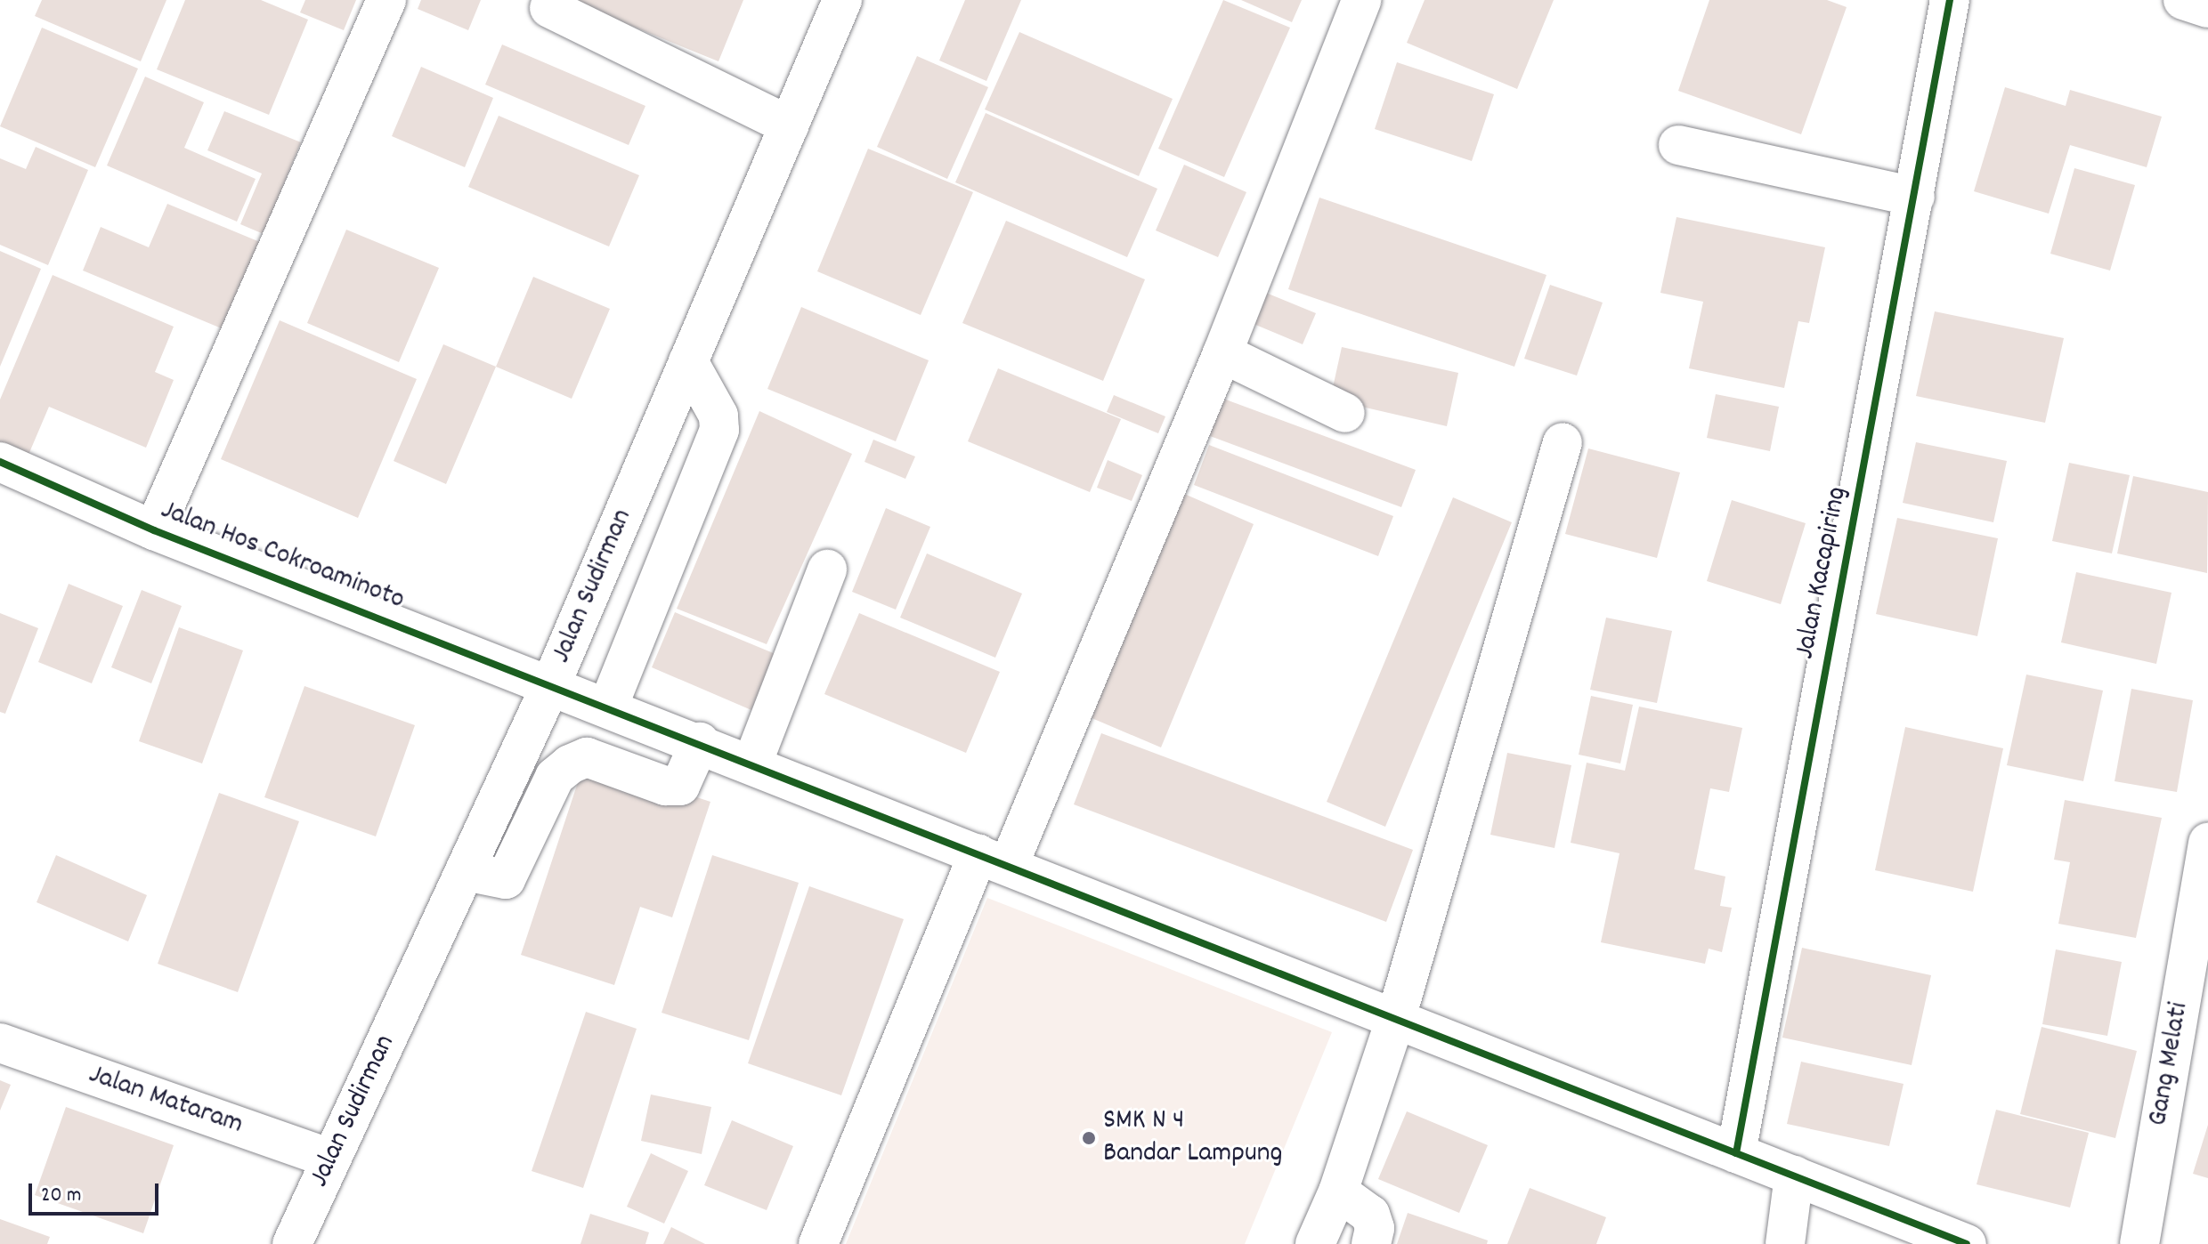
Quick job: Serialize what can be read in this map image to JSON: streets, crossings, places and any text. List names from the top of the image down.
{
  "streets": {
    "street": [
      "Jalan Hos Cokroaminoto",
      "Jalan Kacapiring",
      "Jalan Sudirman",
      "Gang Melati",
      "Jalan Mataram"
    ]
  },
  "crossings": [
    ["Jalan Hos Cokroaminoto", "Jalan Kacapiring"],
    ["Jalan Hos Cokroaminoto", "Jalan Sudirman"],
    ["Jalan Sudirman", "Jalan Mataram"]
  ],
  "places": ["SMK N 4 Bandar Lampung"],
  "scale_bar": "20 m"
}
